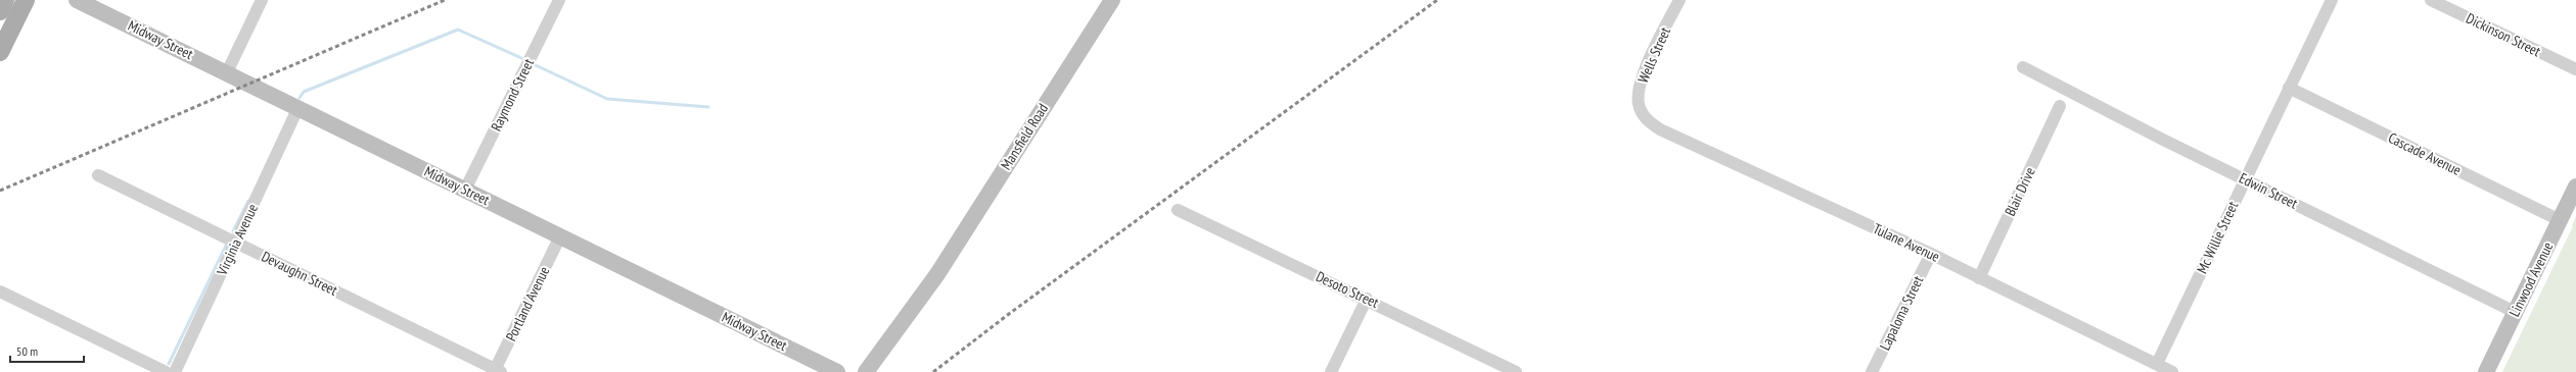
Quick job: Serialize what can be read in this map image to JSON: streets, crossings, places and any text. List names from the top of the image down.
{
  "streets": {
    "street": [
      "Dickinson Street",
      "Midway Street",
      "Wells Street",
      "Raymond Street",
      "Mansfield Road",
      "Cascade Avenue",
      "Edwin Street",
      "Blair Drive",
      "Mc Willie Street",
      "Virginia Avenue",
      "Tulane Avenue",
      "Devaughn Street",
      "Linwood Avenue",
      "Desoto Street",
      "Portland Avenue",
      "Lapaloma Street"
    ]
  },
  "crossings": [
    ["Midway Street", "Raymond Street"],
    ["Midway Street", "Virginia Avenue"],
    ["Midway Street", "Portland Avenue"],
    ["Wells Street", "Tulane Avenue"],
    ["Cascade Avenue", "Mc Willie Street"],
    ["Cascade Avenue", "Linwood Avenue"],
    ["Edwin Street", "Mc Willie Street"],
    ["Edwin Street", "Linwood Avenue"],
    ["Blair Drive", "Tulane Avenue"],
    ["Mc Willie Street", "Tulane Avenue"],
    ["Virginia Avenue", "Devaughn Street"],
    ["Tulane Avenue", "Lapaloma Street"],
    ["Devaughn Street", "Portland Avenue"]
  ],
  "scale_bar": "50 m"
}
